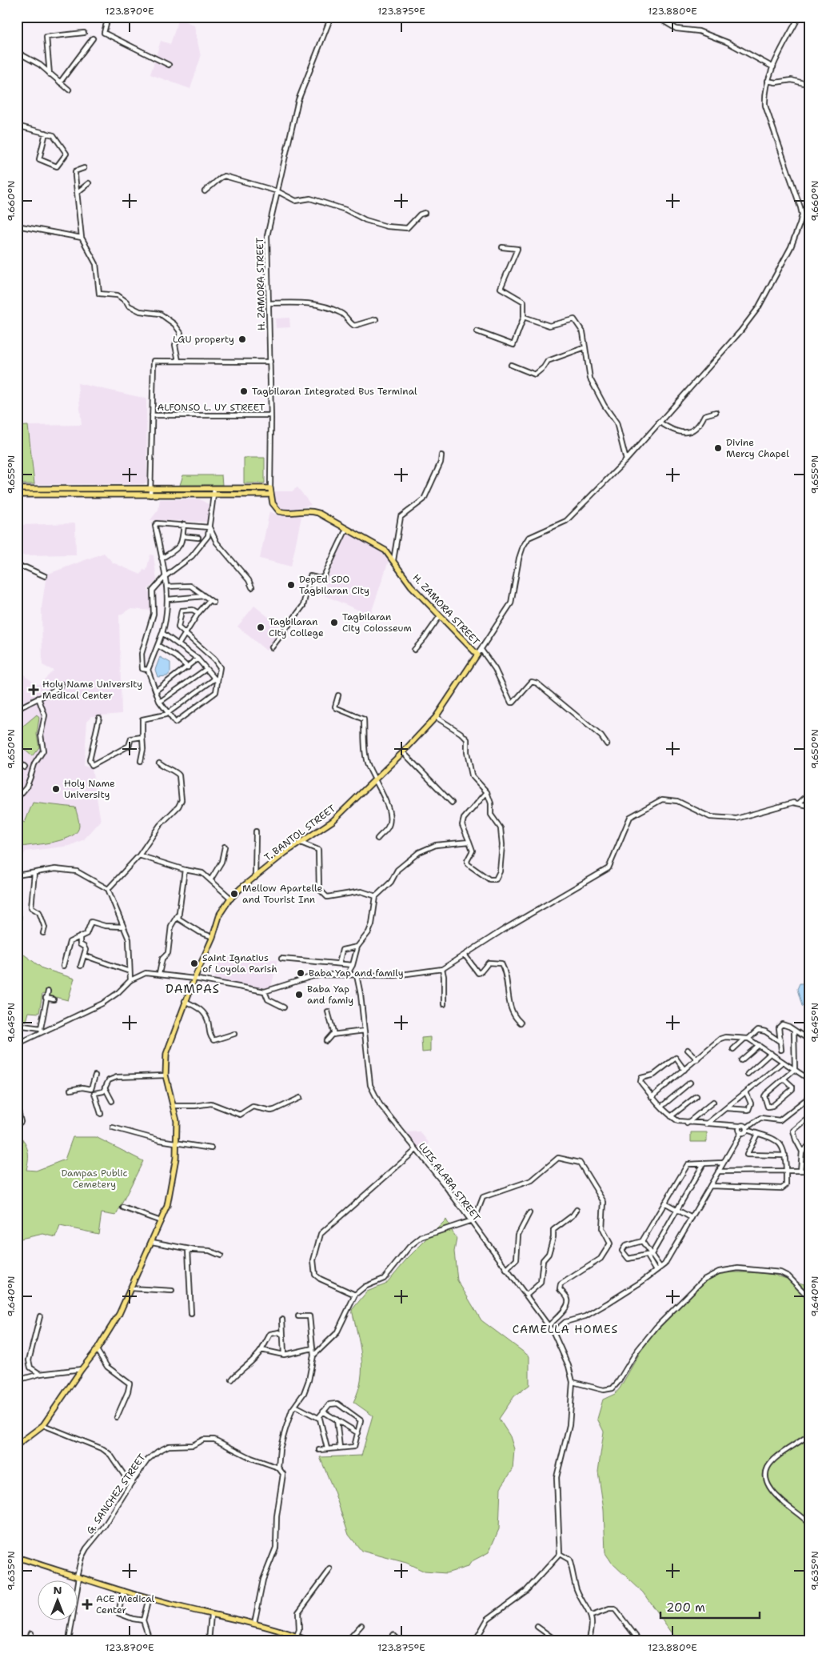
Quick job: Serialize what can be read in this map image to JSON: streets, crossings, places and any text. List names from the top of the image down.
{
  "streets": {
    "main road": ["H. ZAMORA STREET", "T. BANTOL STREET"],
    "street": ["ALFONSO L. UY STREET", "LUIS ALABA STREET", "G. SANCHEZ STREET"]
  },
  "crossings": [
    ["H. ZAMORA STREET", "ALFONSO L. UY STREET"],
    ["H. ZAMORA STREET", "T. BANTOL STREET"]
  ],
  "districts": ["DAMPAS", "CAMELLA HOMES"],
  "parks": ["Dampas Public Cemetery"],
  "places": {
    "other": [
      "LGU property",
      "Tagbilaran Integrated Bus Terminal",
      "Divine Mercy Chapel",
      "DepEd SDO Tagbilaran City",
      "Tagbilaran City Colosseum",
      "Tagbilaran City College",
      "Holy Name University",
      "Mellow Apartelle and Tourist Inn",
      "Saint Ignatius of Loyola Parish",
      "Baba Yap and family",
      "Baba Yap and famiy"
    ],
    "health": ["Holy Name University Medical Center", "ACE Medical Center"]
  },
  "scale_bar": "200 m",
  "north": "top",
  "coordinates": [
    "123.870°E",
    "123.875°E",
    "123.880°E",
    "9.660°N",
    "9.655°N",
    "9.650°N",
    "9.645°N",
    "9.640°N",
    "9.635°N"
  ]
}
